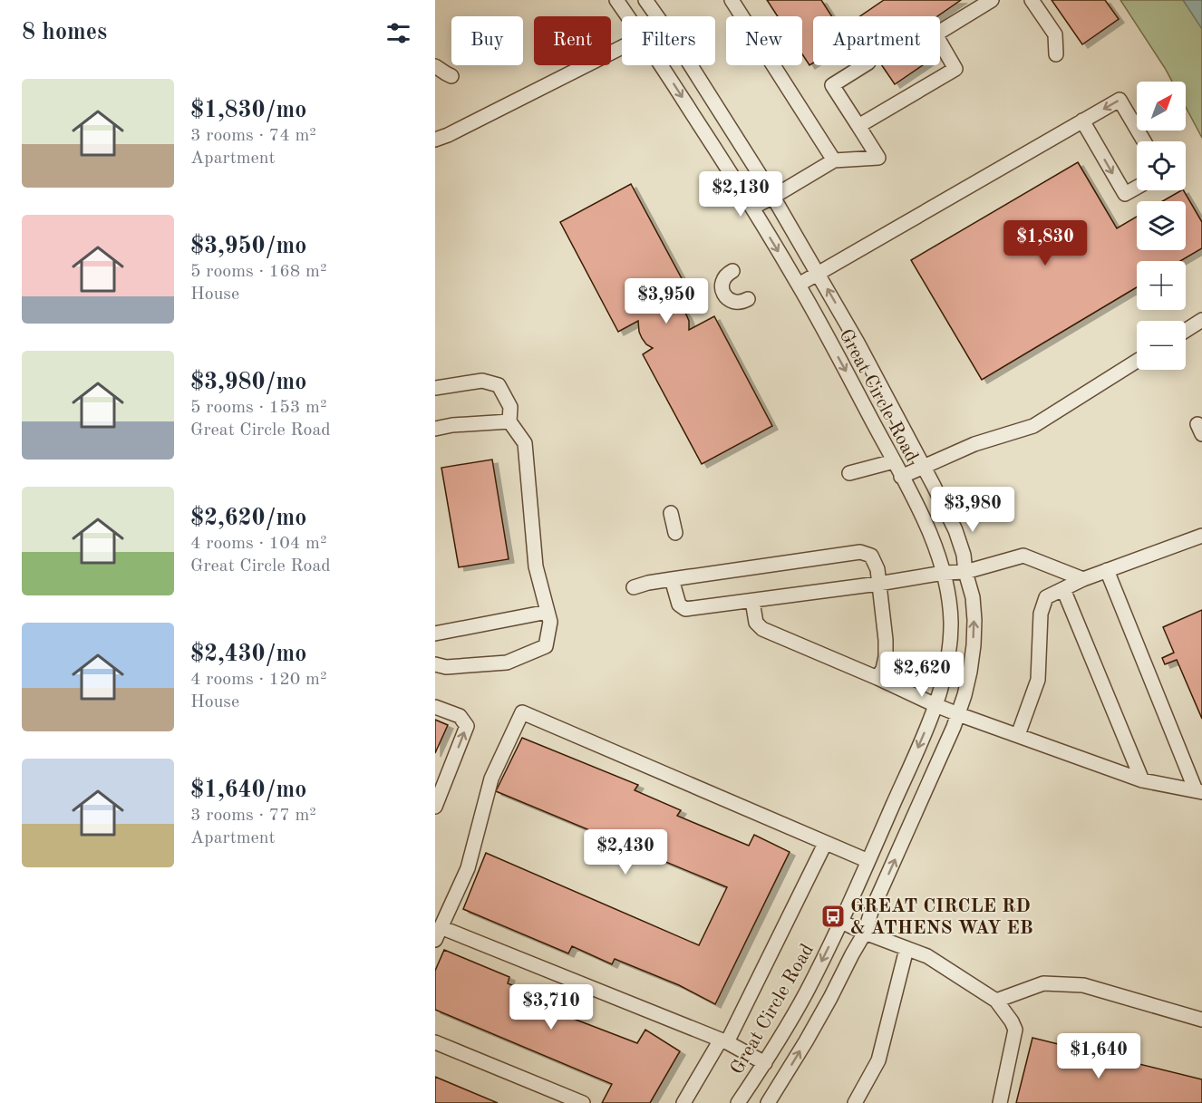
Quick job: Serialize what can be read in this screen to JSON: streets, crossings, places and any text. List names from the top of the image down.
{
  "streets": {
    "street": ["Great Circle Road"]
  },
  "places": {
    "bus stop": ["GREAT CIRCLE RD & ATHENS WAY EB"]
  },
  "north": "top right",
  "page": {
    "heading": "8 homes",
    "chip": [
      "Buy",
      "Rent",
      "Filters",
      "New",
      "Apartment"
    ],
    "list": [
      {
        "name": "$1,830/mo",
        "note": "3 rooms · 74 m² · Apartment"
      },
      {
        "name": "$3,950/mo",
        "note": "5 rooms · 168 m² · House"
      },
      {
        "name": "$3,980/mo",
        "note": "5 rooms · 153 m² · Great Circle Road"
      },
      {
        "name": "$2,620/mo",
        "note": "4 rooms · 104 m² · Great Circle Road"
      },
      {
        "name": "$2,430/mo",
        "note": "4 rooms · 120 m² · House"
      },
      {
        "name": "$1,640/mo",
        "note": "3 rooms · 77 m² · Apartment"
      }
    ],
    "map_buttons": ["+", "−"],
    "price": [
      "$2,130",
      "$1,830",
      "$3,950",
      "$3,980",
      "$2,620",
      "$2,430",
      "$3,710",
      "$1,640"
    ]
  }
}
